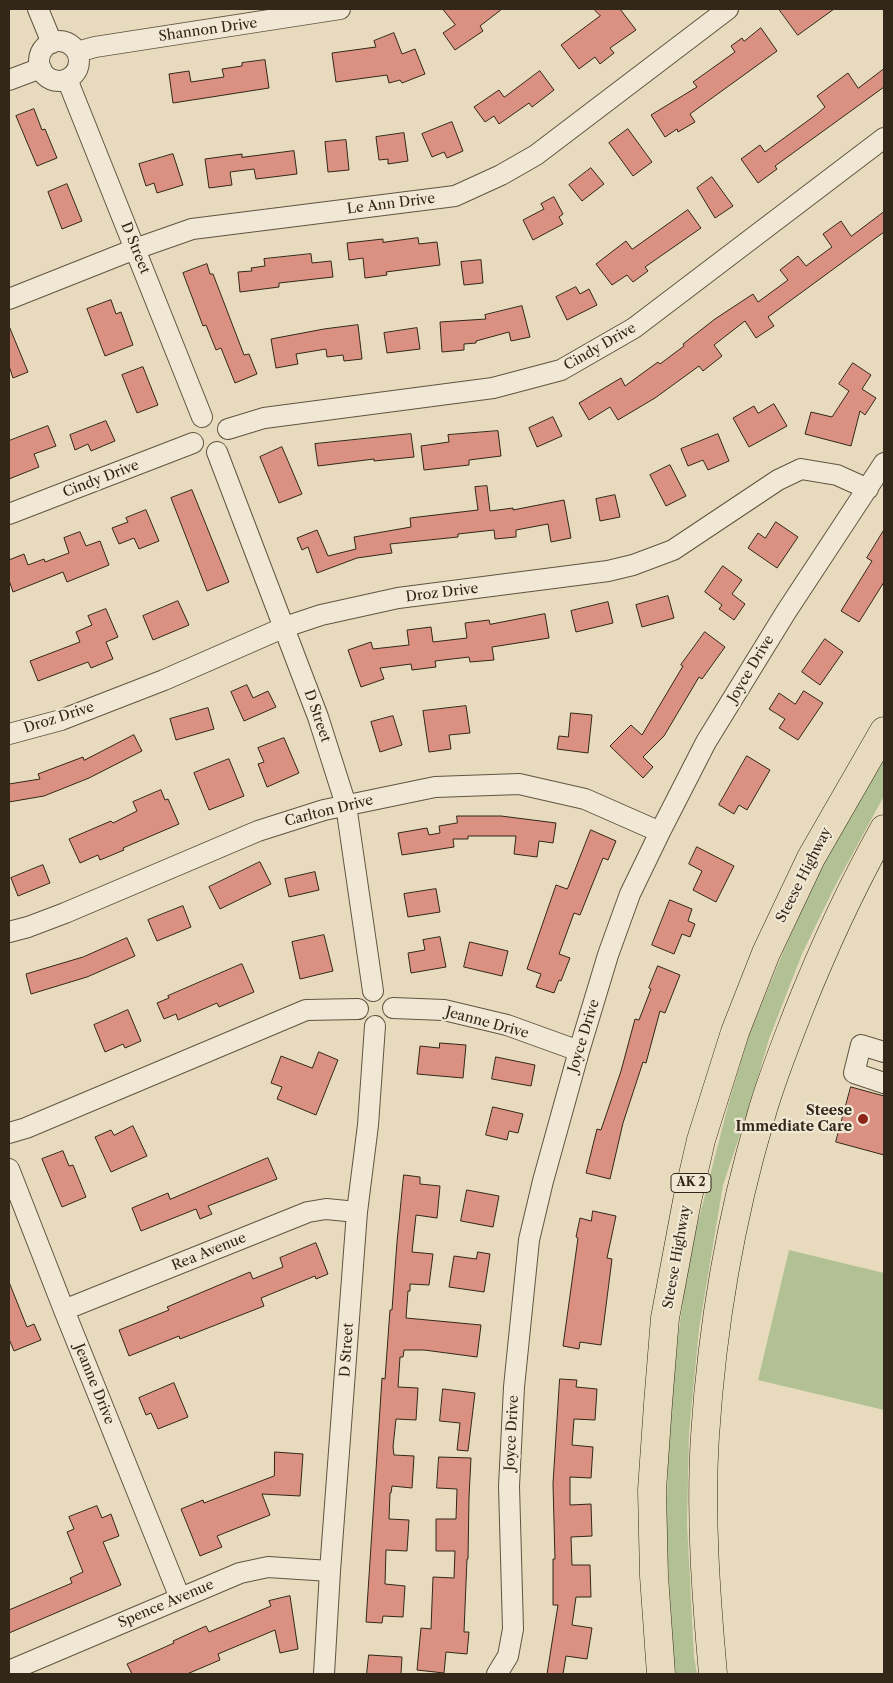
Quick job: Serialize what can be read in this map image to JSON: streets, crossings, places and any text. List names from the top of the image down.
{
  "streets": {
    "highway": ["Steese Highway", "AK 2"],
    "street": [
      "Shannon Drive",
      "Le Ann Drive",
      "D Street",
      "Cindy Drive",
      "Droz Drive",
      "Joyce Drive",
      "Carlton Drive",
      "Jeanne Drive",
      "Rea Avenue",
      "Spence Avenue"
    ]
  },
  "crossings": [
    ["Shannon Drive", "D Street"],
    ["Le Ann Drive", "D Street"],
    ["D Street", "Cindy Drive"],
    ["D Street", "Droz Drive"],
    ["D Street", "Carlton Drive"],
    ["D Street", "Jeanne Drive"],
    ["D Street", "Rea Avenue"],
    ["D Street", "Spence Avenue"],
    ["Droz Drive", "Joyce Drive"],
    ["Joyce Drive", "Carlton Drive"],
    ["Joyce Drive", "Jeanne Drive"],
    ["Jeanne Drive", "Rea Avenue"],
    ["Jeanne Drive", "Spence Avenue"]
  ],
  "places": ["Steese Immediate Care"]
}
